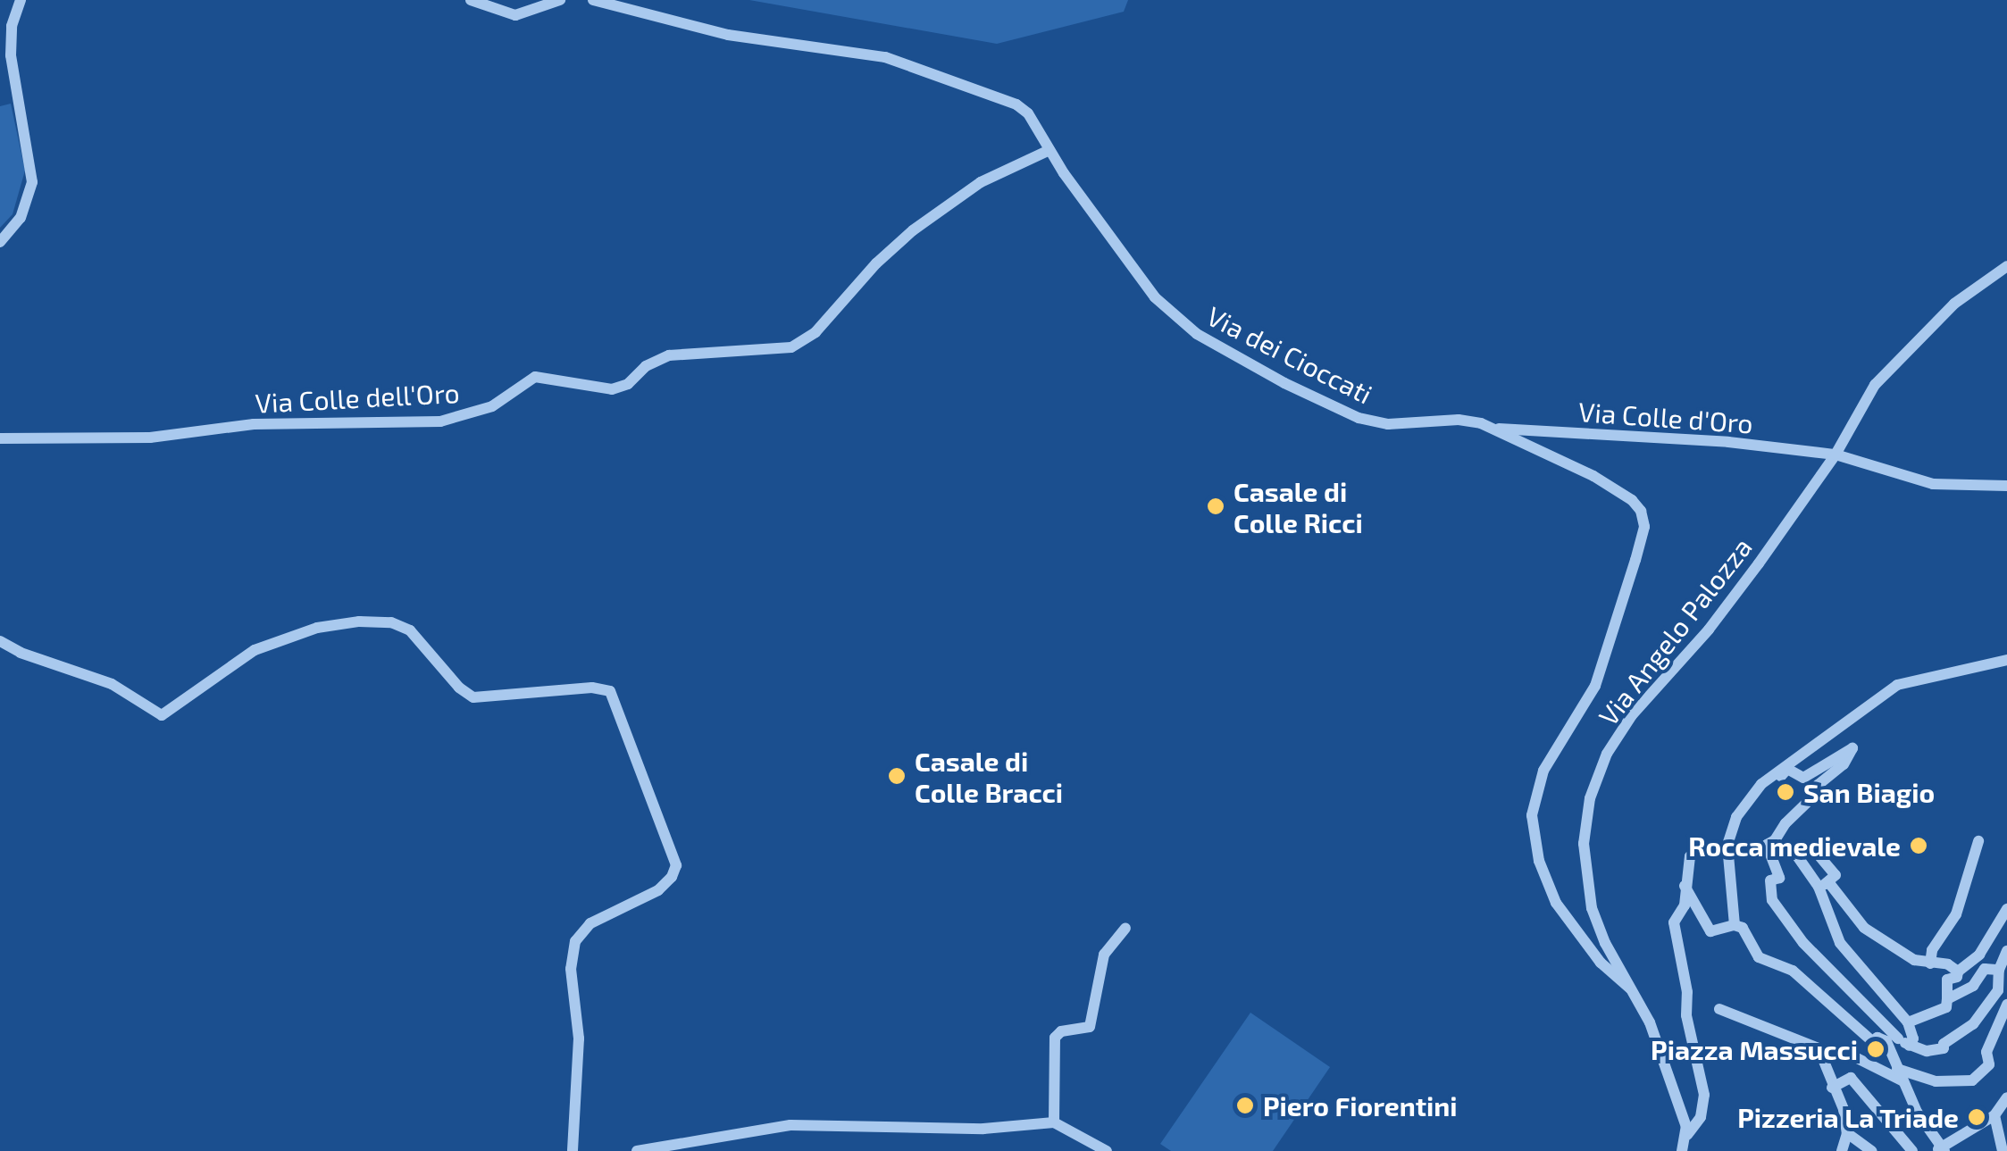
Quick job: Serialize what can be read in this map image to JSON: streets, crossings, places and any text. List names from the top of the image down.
{
  "streets": {
    "street": [
      "Via dei Cioccati",
      "Via Colle dell'Oro",
      "Via Colle d'Oro",
      "Via Angelo Palozza"
    ]
  },
  "crossings": [
    ["Via dei Cioccati", "Via Colle dell'Oro"],
    ["Via dei Cioccati", "Via Colle d'Oro"],
    ["Via dei Cioccati", "Via Angelo Palozza"],
    ["Via Colle d'Oro", "Via Angelo Palozza"]
  ],
  "places": [
    "Casale di Colle Ricci",
    "Casale di Colle Bracci",
    "San Biagio",
    "Rocca medievale",
    "Piazza Massucci",
    "Piero Fiorentini",
    "Pizzeria La Triade"
  ]
}
